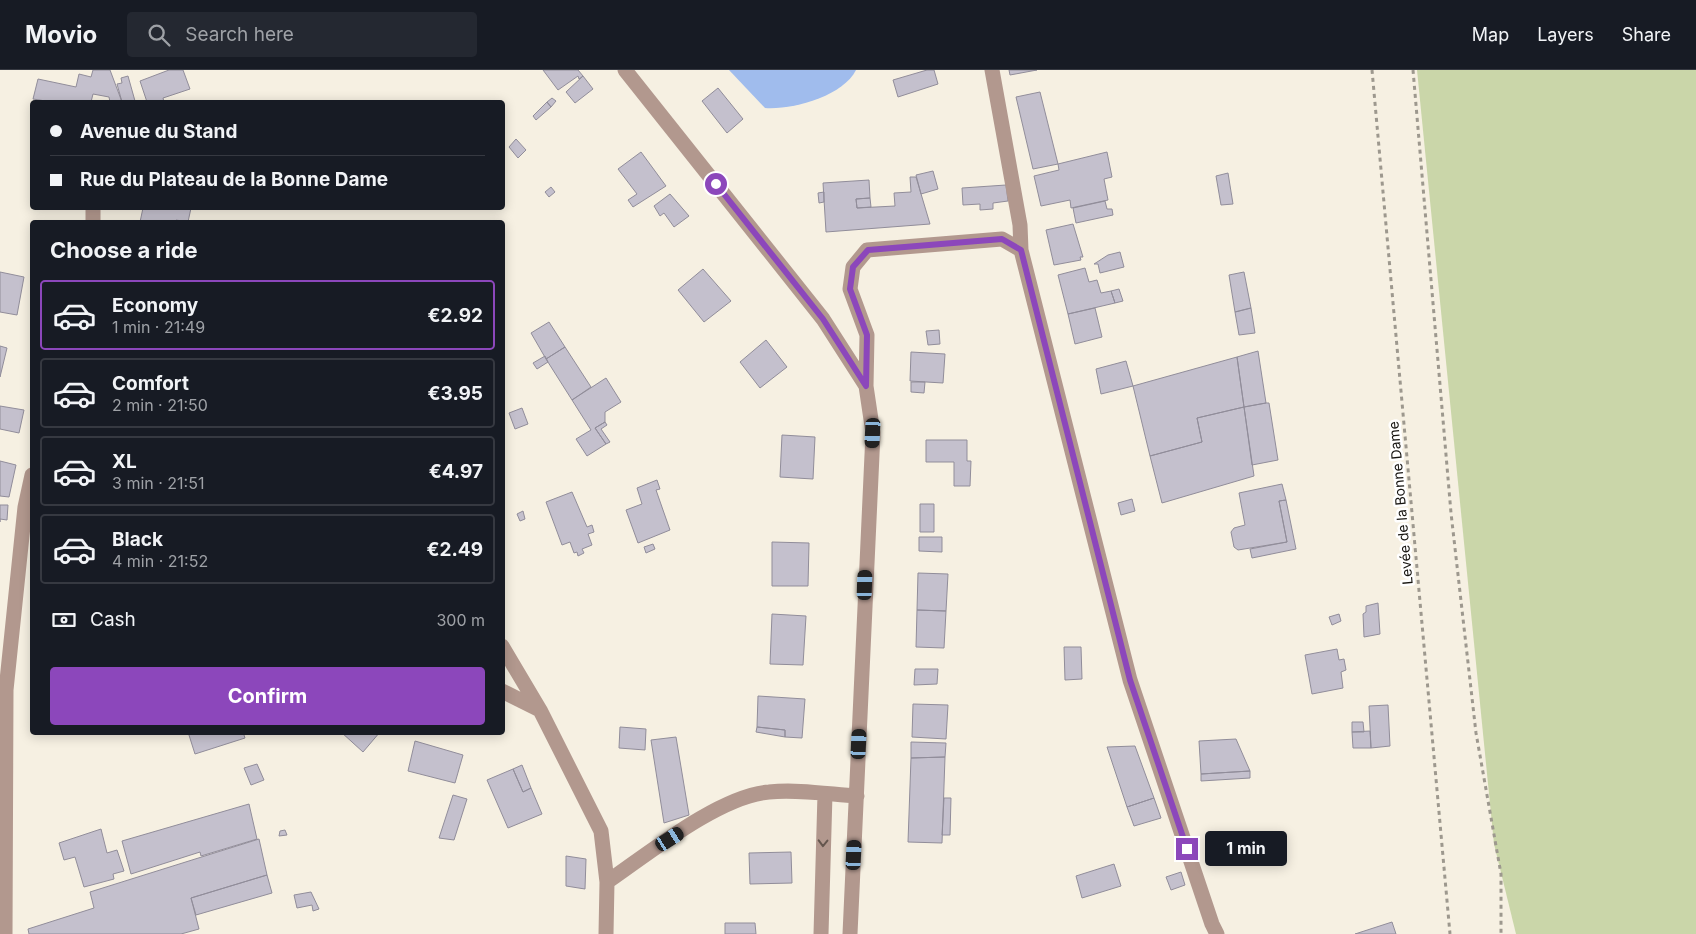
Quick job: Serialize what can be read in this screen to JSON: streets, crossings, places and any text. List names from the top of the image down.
{
  "streets": {
    "path": ["Levée de la Bonne Dame"]
  },
  "page": {
    "header": "Movio",
    "search": "Search here",
    "nav": ["Map", "Layers", "Share"],
    "banner": ["Avenue du Stand", "Rue du Plateau de la Bonne Dame"],
    "heading": "Choose a ride",
    "list": [
      {
        "name": "Economy",
        "note": "1 min · 21:49",
        "value": "€2.92"
      },
      {
        "name": "Comfort",
        "note": "2 min · 21:50",
        "value": "€3.95"
      },
      {
        "name": "XL",
        "note": "3 min · 21:51",
        "value": "€4.97"
      },
      {
        "name": "Black",
        "note": "4 min · 21:52",
        "value": "€2.49"
      }
    ],
    "pay": ["Cash", "300 m"],
    "buttons": "Confirm",
    "bubble": "1 min"
  }
}
